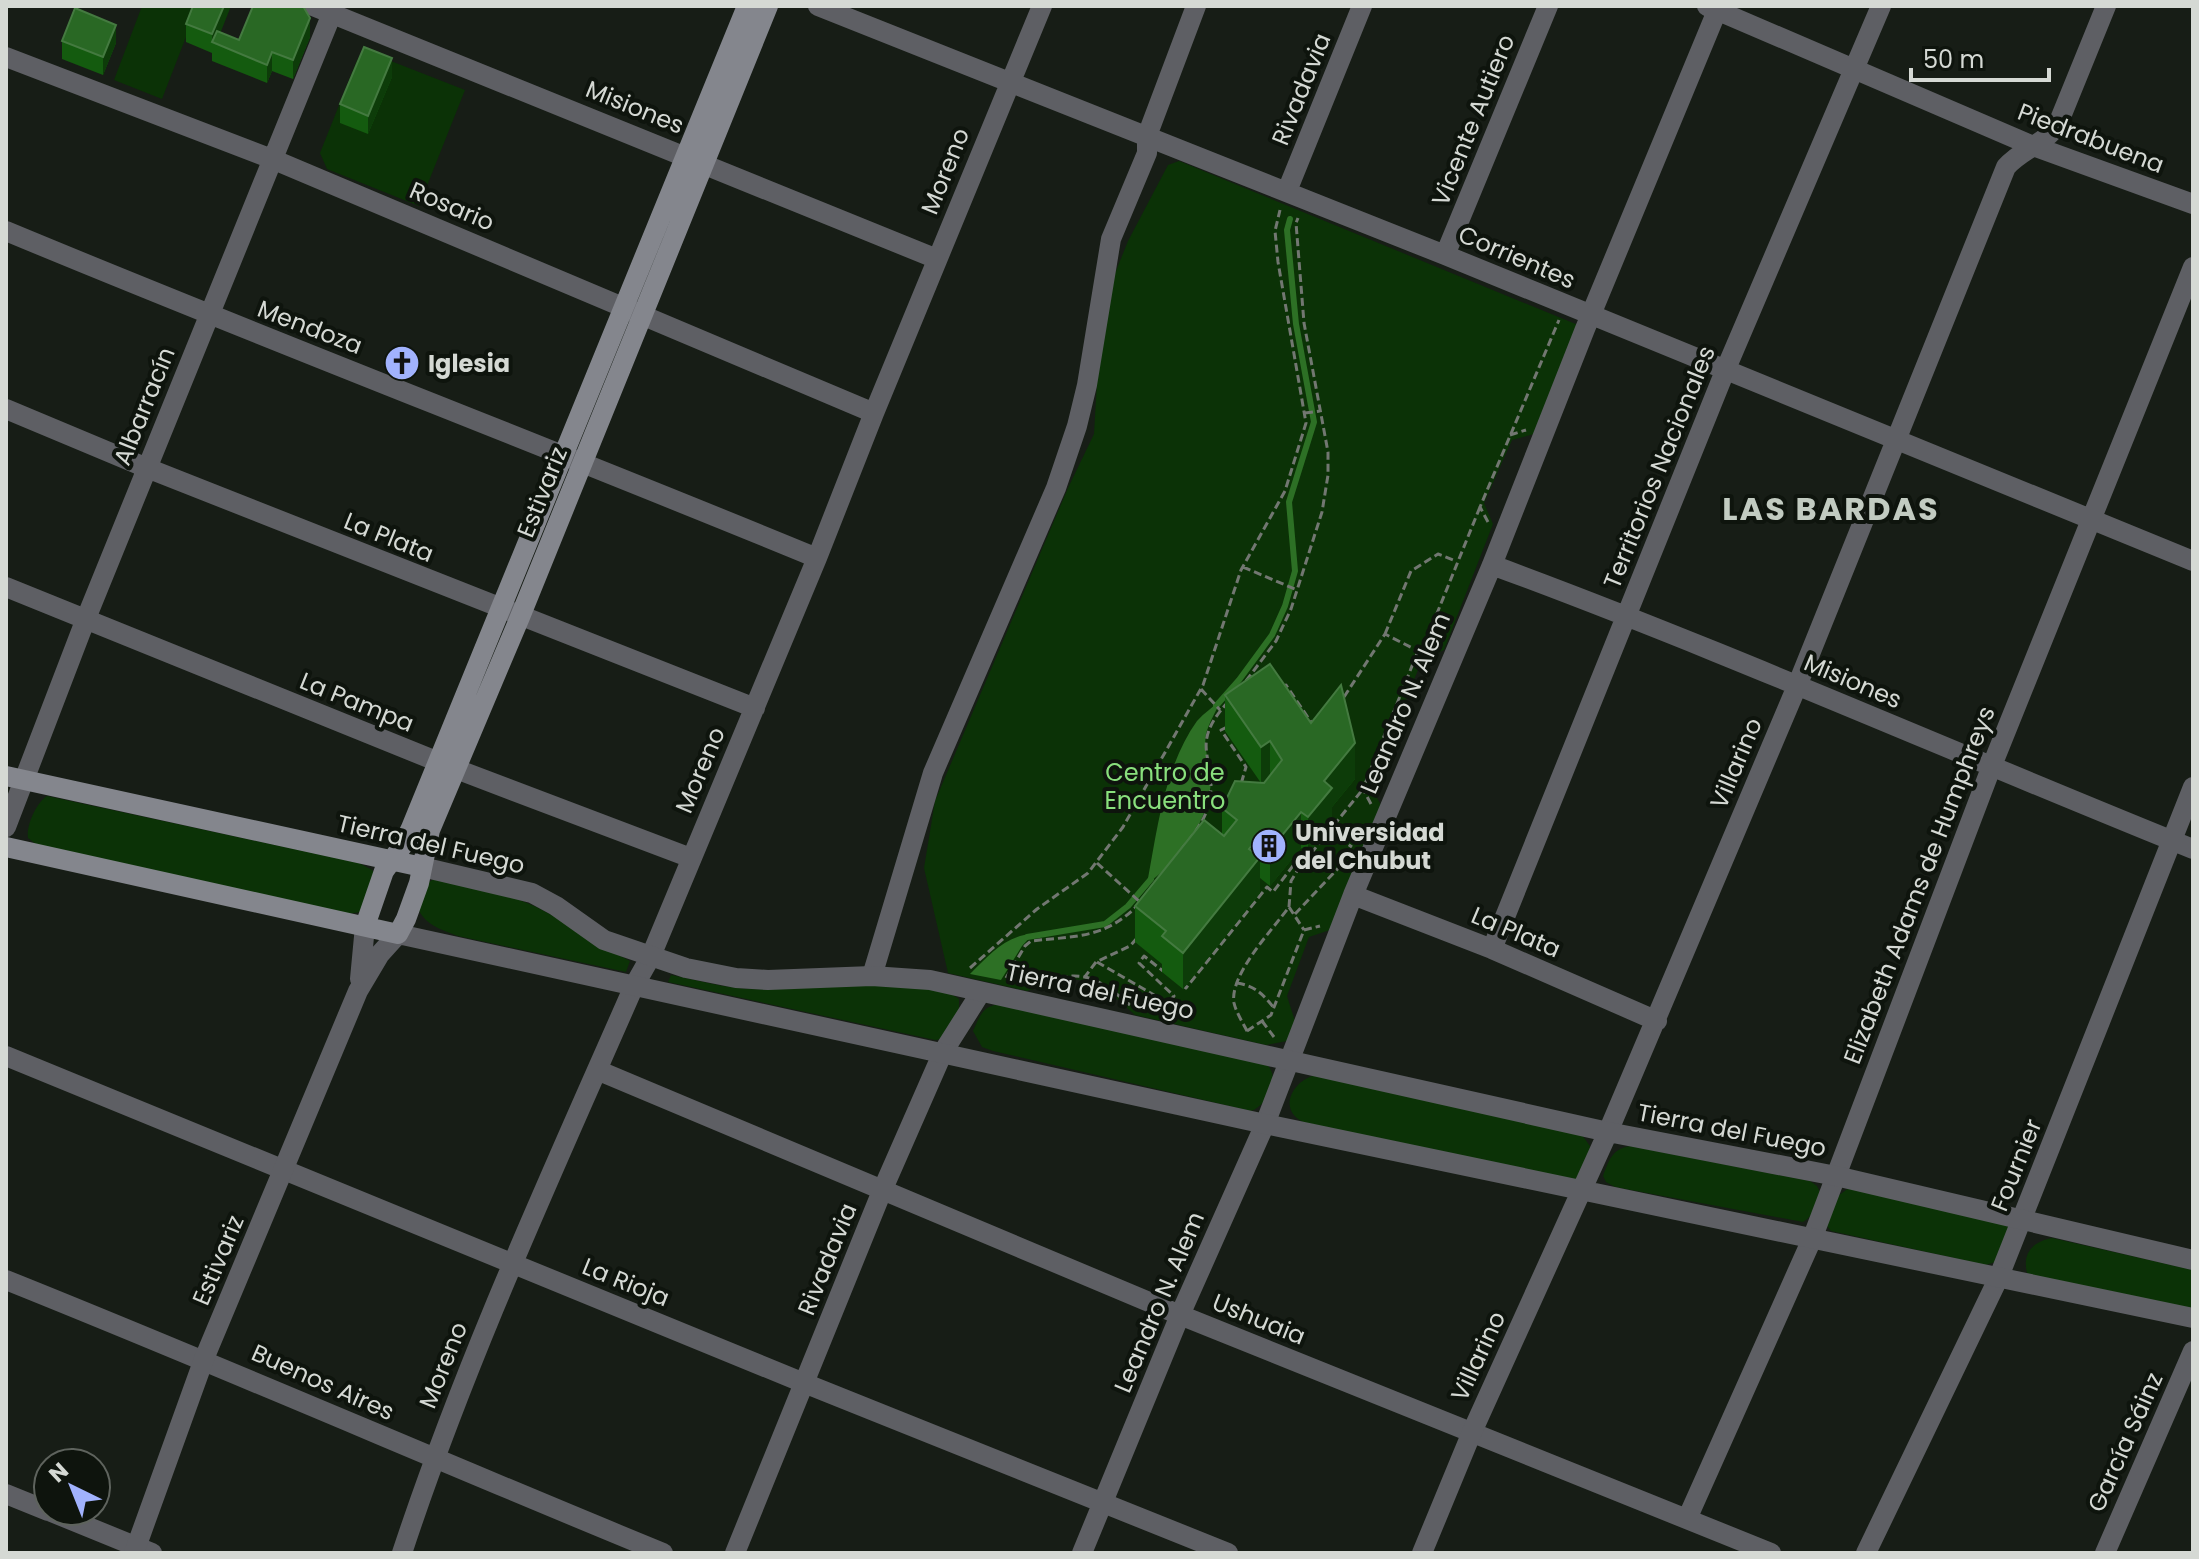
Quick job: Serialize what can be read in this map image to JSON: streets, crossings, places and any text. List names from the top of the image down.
{
  "streets": {
    "main road": ["Estivariz", "Tierra del Fuego"],
    "street": [
      "Rivadavia",
      "Misiones",
      "Vicente Autiero",
      "Piedrabuena",
      "Moreno",
      "Rosario",
      "Corrientes",
      "Mendoza",
      "Albarracín",
      "Territorios Nacionales",
      "La Plata",
      "La Pampa",
      "Leandro N. Alem",
      "Villarino",
      "Elizabeth Adams de Humphreys",
      "Fournier",
      "La Rioja",
      "Ushuaia",
      "Buenos Aires",
      "García Sáinz"
    ]
  },
  "crossings": [
    ["Rivadavia", "Corrientes"],
    ["Rivadavia", "Tierra del Fuego"],
    ["Rivadavia", "La Rioja"],
    ["Rivadavia", "Ushuaia"],
    ["Misiones", "Moreno"],
    ["Misiones", "Albarracín"],
    ["Misiones", "Territorios Nacionales"],
    ["Misiones", "Estivariz"],
    ["Misiones", "Leandro N. Alem"],
    ["Misiones", "Villarino"],
    ["Misiones", "Elizabeth Adams de Humphreys"],
    ["Misiones", "Fournier"],
    ["Vicente Autiero", "Corrientes"],
    ["Piedrabuena", "Territorios Nacionales"],
    ["Piedrabuena", "Leandro N. Alem"],
    ["Piedrabuena", "Villarino"],
    ["Moreno", "Rosario"],
    ["Moreno", "Corrientes"],
    ["Moreno", "Mendoza"],
    ["Moreno", "La Plata"],
    ["Moreno", "La Pampa"],
    ["Moreno", "Tierra del Fuego"],
    ["Moreno", "La Rioja"],
    ["Moreno", "Ushuaia"],
    ["Moreno", "Buenos Aires"],
    ["Rosario", "Albarracín"],
    ["Rosario", "Estivariz"],
    ["Corrientes", "Territorios Nacionales"],
    ["Corrientes", "Leandro N. Alem"],
    ["Corrientes", "Villarino"],
    ["Corrientes", "Elizabeth Adams de Humphreys"],
    ["Mendoza", "Albarracín"],
    ["Mendoza", "Estivariz"],
    ["Albarracín", "La Plata"],
    ["Albarracín", "La Pampa"],
    ["Albarracín", "Tierra del Fuego"],
    ["Territorios Nacionales", "La Plata"],
    ["Estivariz", "La Plata"],
    ["Estivariz", "La Pampa"],
    ["Estivariz", "Tierra del Fuego"],
    ["Estivariz", "La Rioja"],
    ["Estivariz", "Buenos Aires"],
    ["La Plata", "Leandro N. Alem"],
    ["La Plata", "Villarino"],
    ["Leandro N. Alem", "Tierra del Fuego"],
    ["Leandro N. Alem", "La Rioja"],
    ["Leandro N. Alem", "Ushuaia"],
    ["Villarino", "Tierra del Fuego"],
    ["Villarino", "Ushuaia"],
    ["Tierra del Fuego", "Elizabeth Adams de Humphreys"],
    ["Tierra del Fuego", "Fournier"],
    ["Elizabeth Adams de Humphreys", "Ushuaia"]
  ],
  "districts": ["LAS BARDAS"],
  "parks": ["Centro de Encuentro"],
  "places": {
    "church": ["Iglesia"],
    "building": ["Universidad del Chubut"]
  },
  "scale_bar": "50 m",
  "north": "top left"
}
